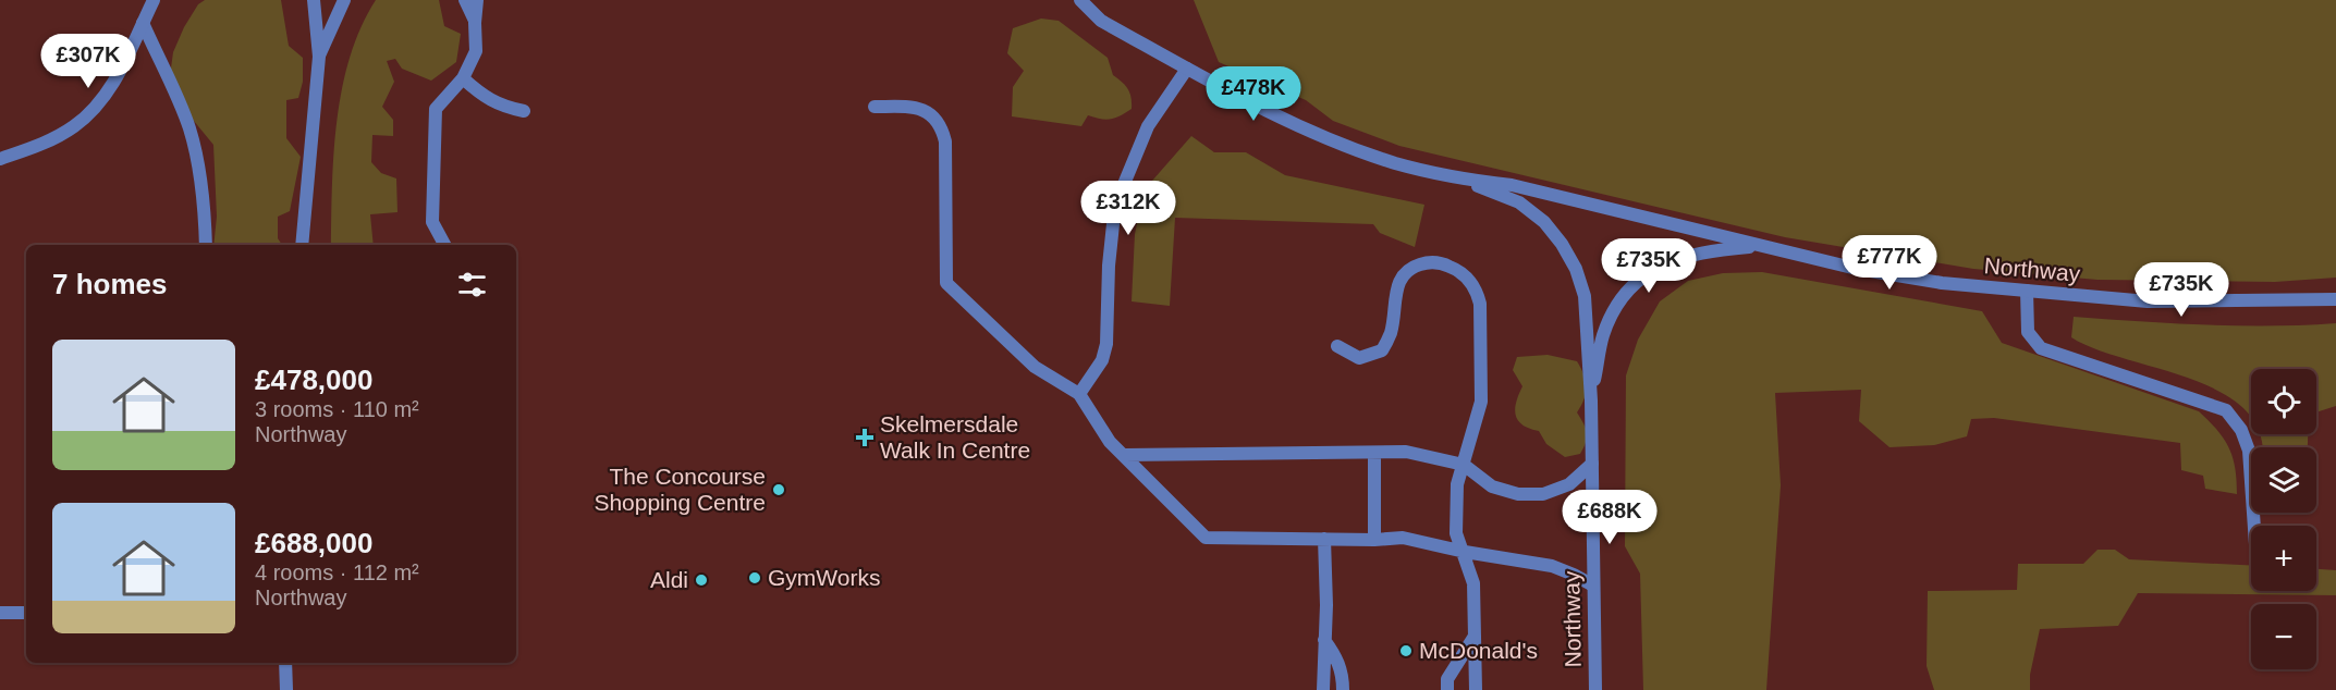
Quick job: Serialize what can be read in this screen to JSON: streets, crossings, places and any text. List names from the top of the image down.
{
  "streets": {
    "street": ["Northway"]
  },
  "places": {
    "health": ["Skelmersdale Walk In Centre"],
    "other": [
      "The Concourse Shopping Centre",
      "GymWorks",
      "Aldi",
      "McDonald's"
    ]
  },
  "page": {
    "price": [
      "£307K",
      "£478K",
      "£312K",
      "£777K",
      "£735K",
      "£735K",
      "£688K"
    ],
    "heading": "7 homes",
    "list": [
      {
        "name": "£478,000",
        "note": "3 rooms · 110 m² · Northway"
      },
      {
        "name": "£688,000",
        "note": "4 rooms · 112 m² · Northway"
      }
    ],
    "map_buttons": ["+", "−"]
  }
}
